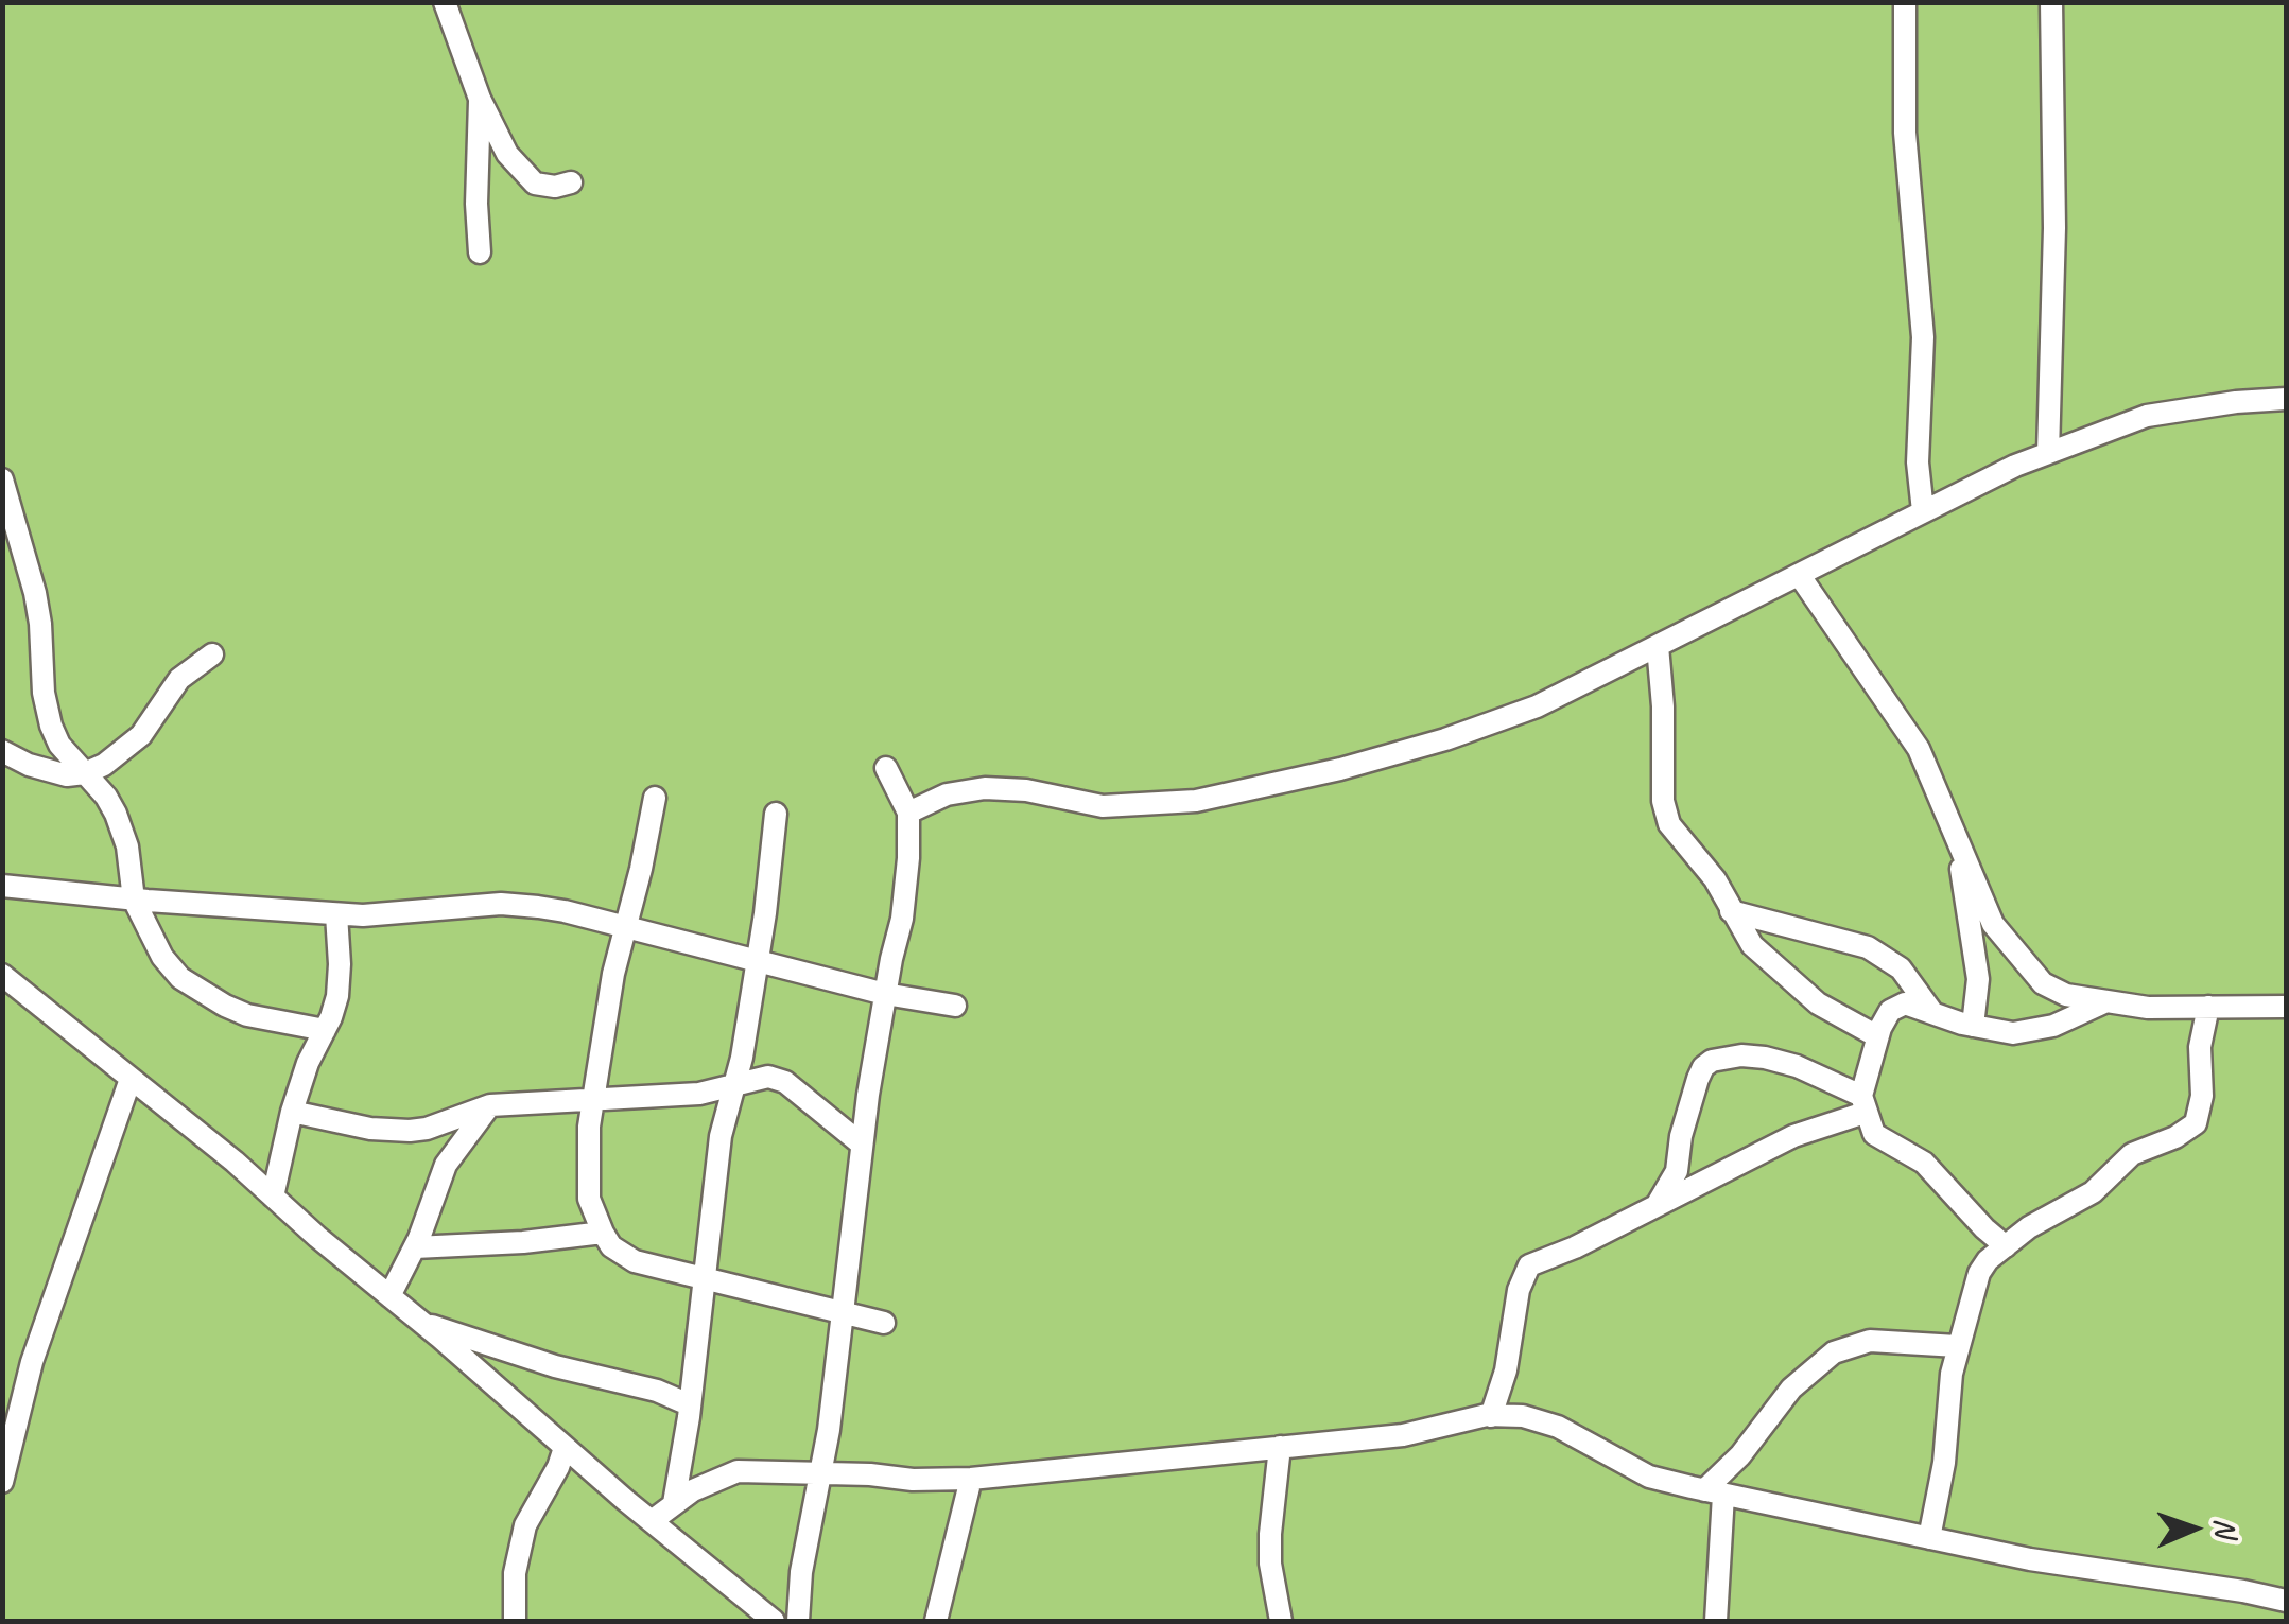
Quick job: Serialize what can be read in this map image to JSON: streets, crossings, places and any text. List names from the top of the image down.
{
  "north": "right"
}
